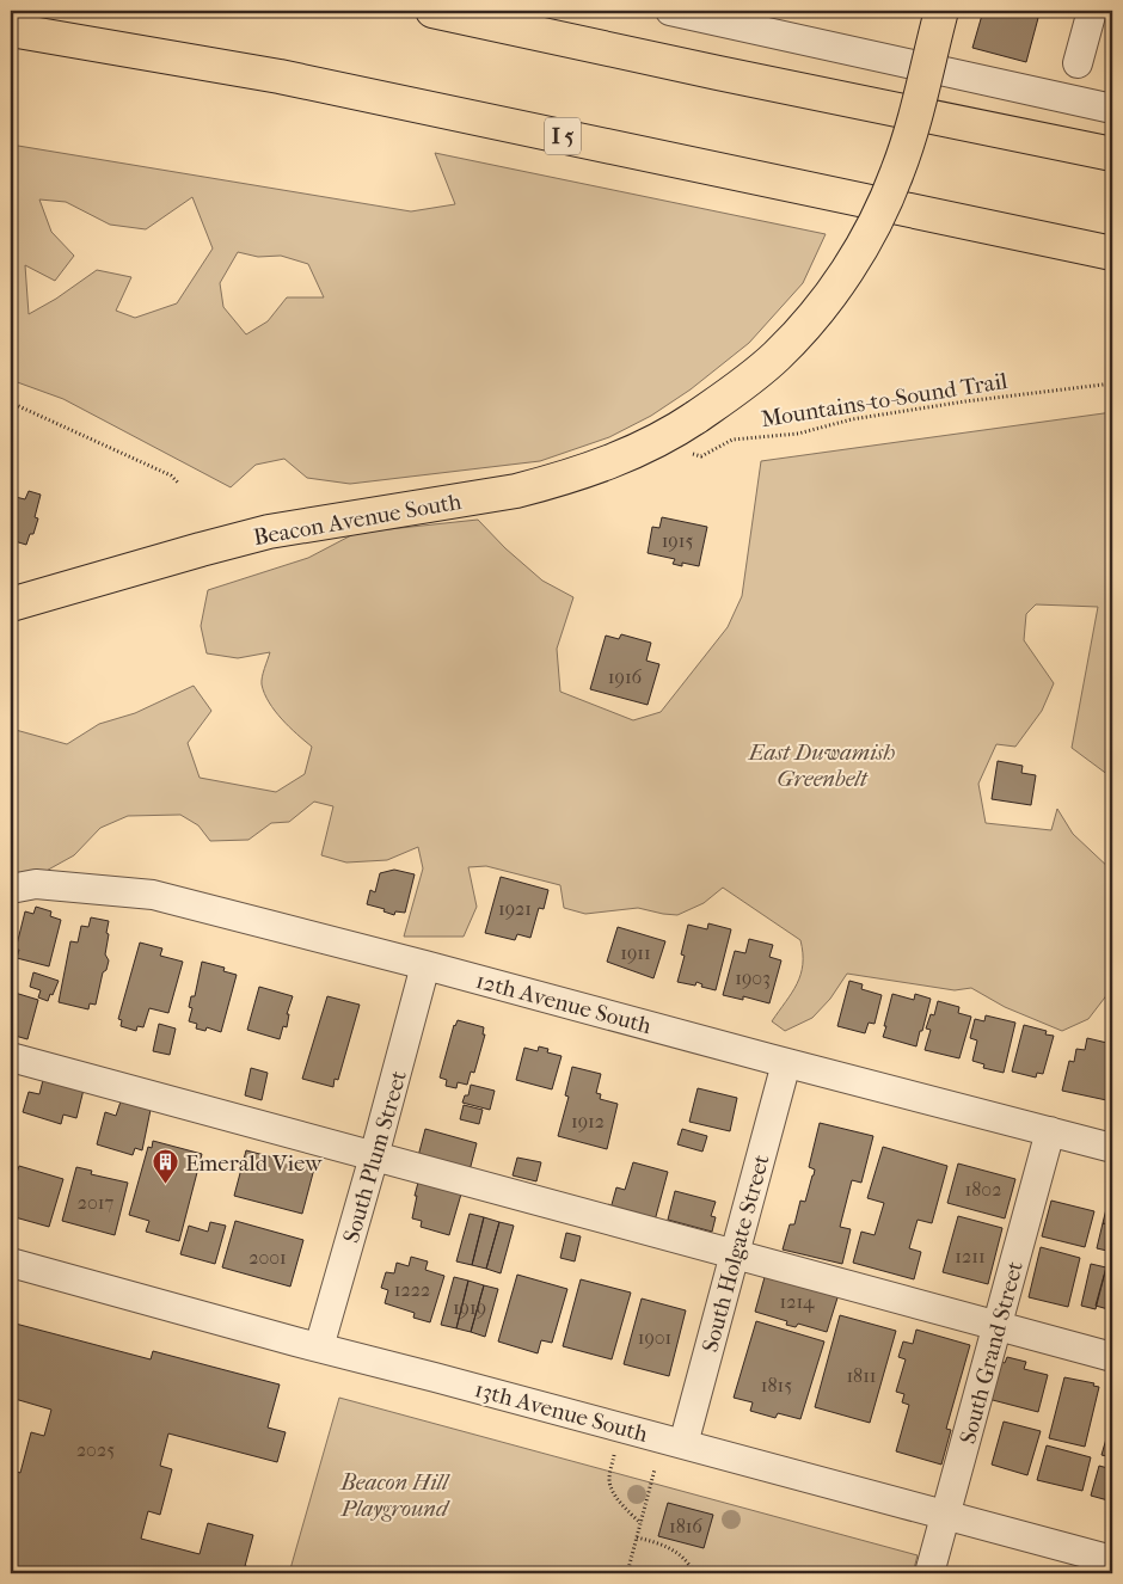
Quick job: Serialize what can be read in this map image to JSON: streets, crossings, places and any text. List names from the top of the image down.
{
  "streets": {
    "main road": ["I 5", "Beacon Avenue South"],
    "street": [
      "12th Avenue South",
      "South Plum Street",
      "South Holgate Street",
      "South Grand Street",
      "13th Avenue South"
    ],
    "path": ["Mountains-to-Sound Trail"]
  },
  "crossings": [
    ["Mountains-to-Sound Trail", "Beacon Avenue South"],
    ["12th Avenue South", "South Plum Street"],
    ["12th Avenue South", "South Holgate Street"],
    ["12th Avenue South", "South Grand Street"],
    ["South Plum Street", "13th Avenue South"],
    ["South Holgate Street", "13th Avenue South"],
    ["South Grand Street", "13th Avenue South"]
  ],
  "parks": ["East Duwamish Greenbelt", "Beacon Hill Playground"],
  "places": {
    "building": ["Emerald View"]
  },
  "house_numbers": [
    "1915",
    "1916",
    "1921",
    "1911",
    "1903",
    "1912",
    "1802",
    "2017",
    "1211",
    "2001",
    "1222",
    "1214",
    "1919",
    "1901",
    "1811",
    "1815",
    "2025",
    "1816"
  ]
}
